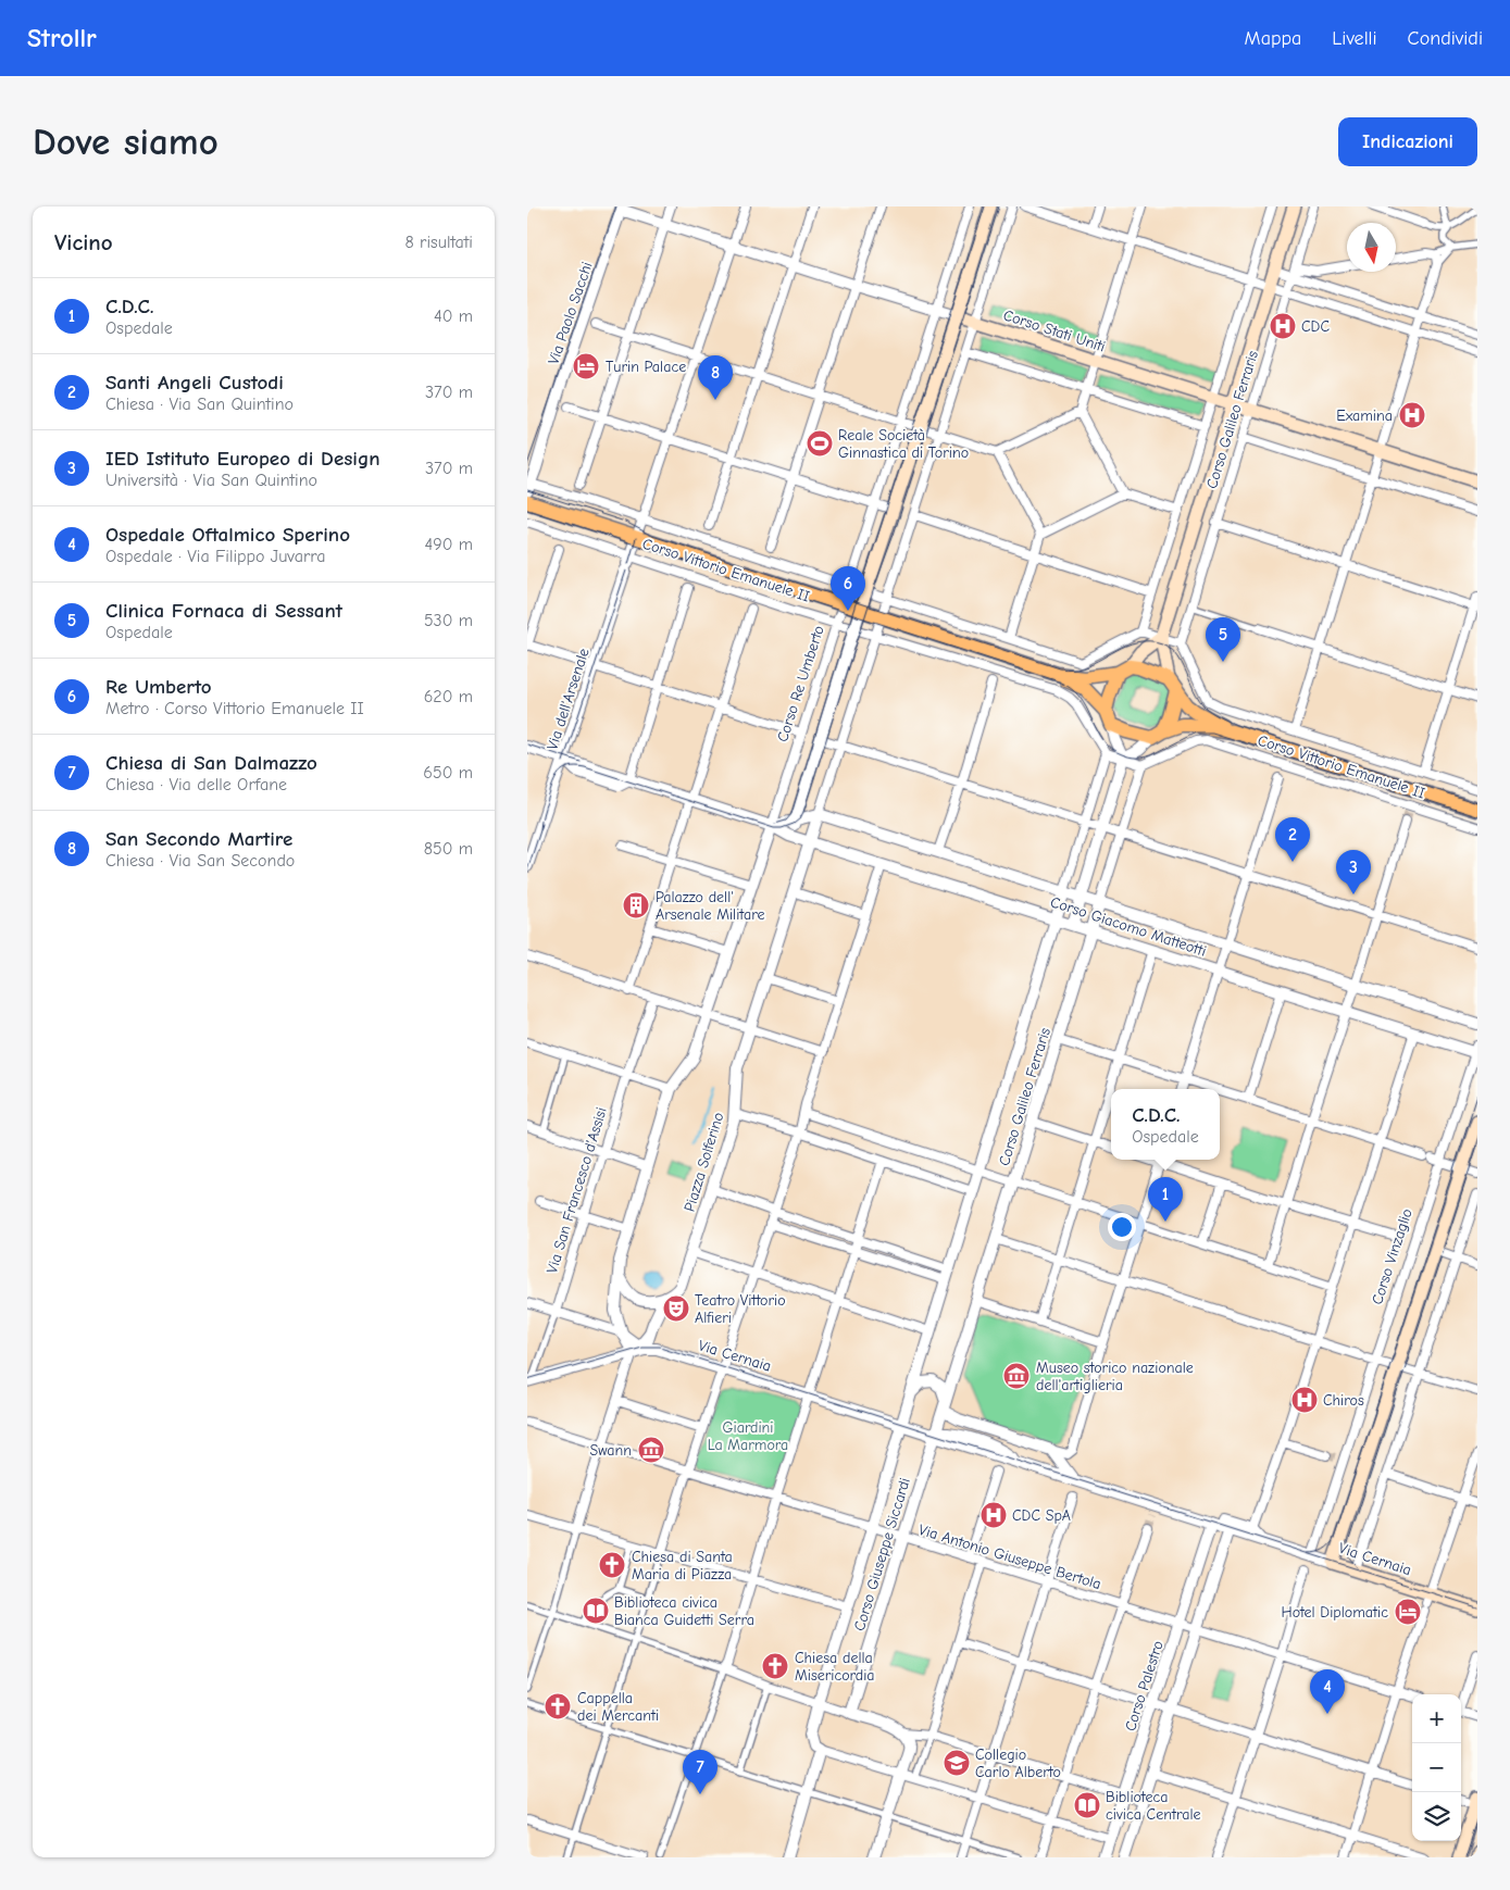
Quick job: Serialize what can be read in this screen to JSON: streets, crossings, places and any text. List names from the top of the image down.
{
  "streets": {
    "main road": [
      "Corso Stati Uniti",
      "Corso Galileo Ferraris",
      "Corso Vittorio Emanuele II",
      "Via Cernaia"
    ],
    "street": [
      "Via Paolo Sacchi",
      "Corso Re Umberto",
      "Via dell'Arsenale",
      "Corso Giacomo Matteotti",
      "Piazza Solferino",
      "Via San Francesco d'Assisi",
      "Corso Vinzaglio",
      "Corso Giuseppe Siccardi",
      "Via Antonio Giuseppe Bertola",
      "Corso Palestro"
    ]
  },
  "crossings": [
    ["Via Paolo Sacchi", "Corso Stati Uniti"],
    ["Via Paolo Sacchi", "Corso Vittorio Emanuele II"],
    ["Corso Stati Uniti", "Corso Galileo Ferraris"],
    ["Corso Stati Uniti", "Corso Re Umberto"],
    ["Corso Galileo Ferraris", "Corso Vittorio Emanuele II"],
    ["Corso Galileo Ferraris", "Corso Giacomo Matteotti"],
    ["Corso Galileo Ferraris", "Via Cernaia"],
    ["Corso Galileo Ferraris", "Corso Giuseppe Siccardi"],
    ["Corso Vittorio Emanuele II", "Corso Re Umberto"],
    ["Corso Vittorio Emanuele II", "Via dell'Arsenale"],
    ["Corso Re Umberto", "Corso Giacomo Matteotti"],
    ["Via dell'Arsenale", "Corso Giacomo Matteotti"],
    ["Corso Giacomo Matteotti", "Corso Vinzaglio"],
    ["Piazza Solferino", "Via Cernaia"],
    ["Corso Vinzaglio", "Via Cernaia"],
    ["Via Cernaia", "Corso Giuseppe Siccardi"],
    ["Via Cernaia", "Corso Palestro"],
    ["Corso Giuseppe Siccardi", "Via Antonio Giuseppe Bertola"],
    ["Via Antonio Giuseppe Bertola", "Corso Palestro"]
  ],
  "parks": ["Giardini La Marmora"],
  "places": {
    "hospital": [
      "CDC",
      "Examina",
      "Chiros",
      "CDC SpA"
    ],
    "hotel": ["Turin Palace", "Hotel Diplomatic"],
    "sports": ["Reale Società Ginnastica di Torino"],
    "building": ["Palazzo dell' Arsenale Militare"],
    "theatre": ["Teatro Vittorio Alfieri"],
    "museum": ["Museo storico nazionale dell'artiglieria", "Swann"],
    "church": ["Chiesa di Santa Maria di Piazza", "Chiesa della Misericordia", "Cappella dei Mercanti"],
    "library": ["Biblioteca civica Bianca Guidetti Serra", "Biblioteca civica Centrale"],
    "school or university": ["Collegio Carlo Alberto"]
  },
  "north": "bottom",
  "page": {
    "header": "Strollr",
    "nav": ["Mappa", "Livelli", "Condividi"],
    "buttons": "Indicazioni",
    "title": "Dove siamo",
    "heading": ["Vicino", "8 risultati"],
    "list": [
      {
        "mark": "1",
        "name": "C.D.C.",
        "note": "Ospedale",
        "value": "40 m"
      },
      {
        "mark": "2",
        "name": "Santi Angeli Custodi",
        "note": "Chiesa · Via San Quintino",
        "value": "370 m"
      },
      {
        "mark": "3",
        "name": "IED Istituto Europeo di Design",
        "note": "Università · Via San Quintino",
        "value": "370 m"
      },
      {
        "mark": "4",
        "name": "Ospedale Oftalmico Sperino",
        "note": "Ospedale · Via Filippo Juvarra",
        "value": "490 m"
      },
      {
        "mark": "5",
        "name": "Clinica Fornaca di Sessant",
        "note": "Ospedale",
        "value": "530 m"
      },
      {
        "mark": "6",
        "name": "Re Umberto",
        "note": "Metro · Corso Vittorio Emanuele II",
        "value": "620 m"
      },
      {
        "mark": "7",
        "name": "Chiesa di San Dalmazzo",
        "note": "Chiesa · Via delle Orfane",
        "value": "650 m"
      },
      {
        "mark": "8",
        "name": "San Secondo Martire",
        "note": "Chiesa · Via San Secondo",
        "value": "850 m"
      }
    ],
    "pins": [
      "8",
      "6",
      "5",
      "2",
      "3",
      "1",
      "4",
      "7"
    ],
    "popup": ["C.D.C.", "Ospedale"],
    "map_buttons": ["+", "−"]
  }
}
